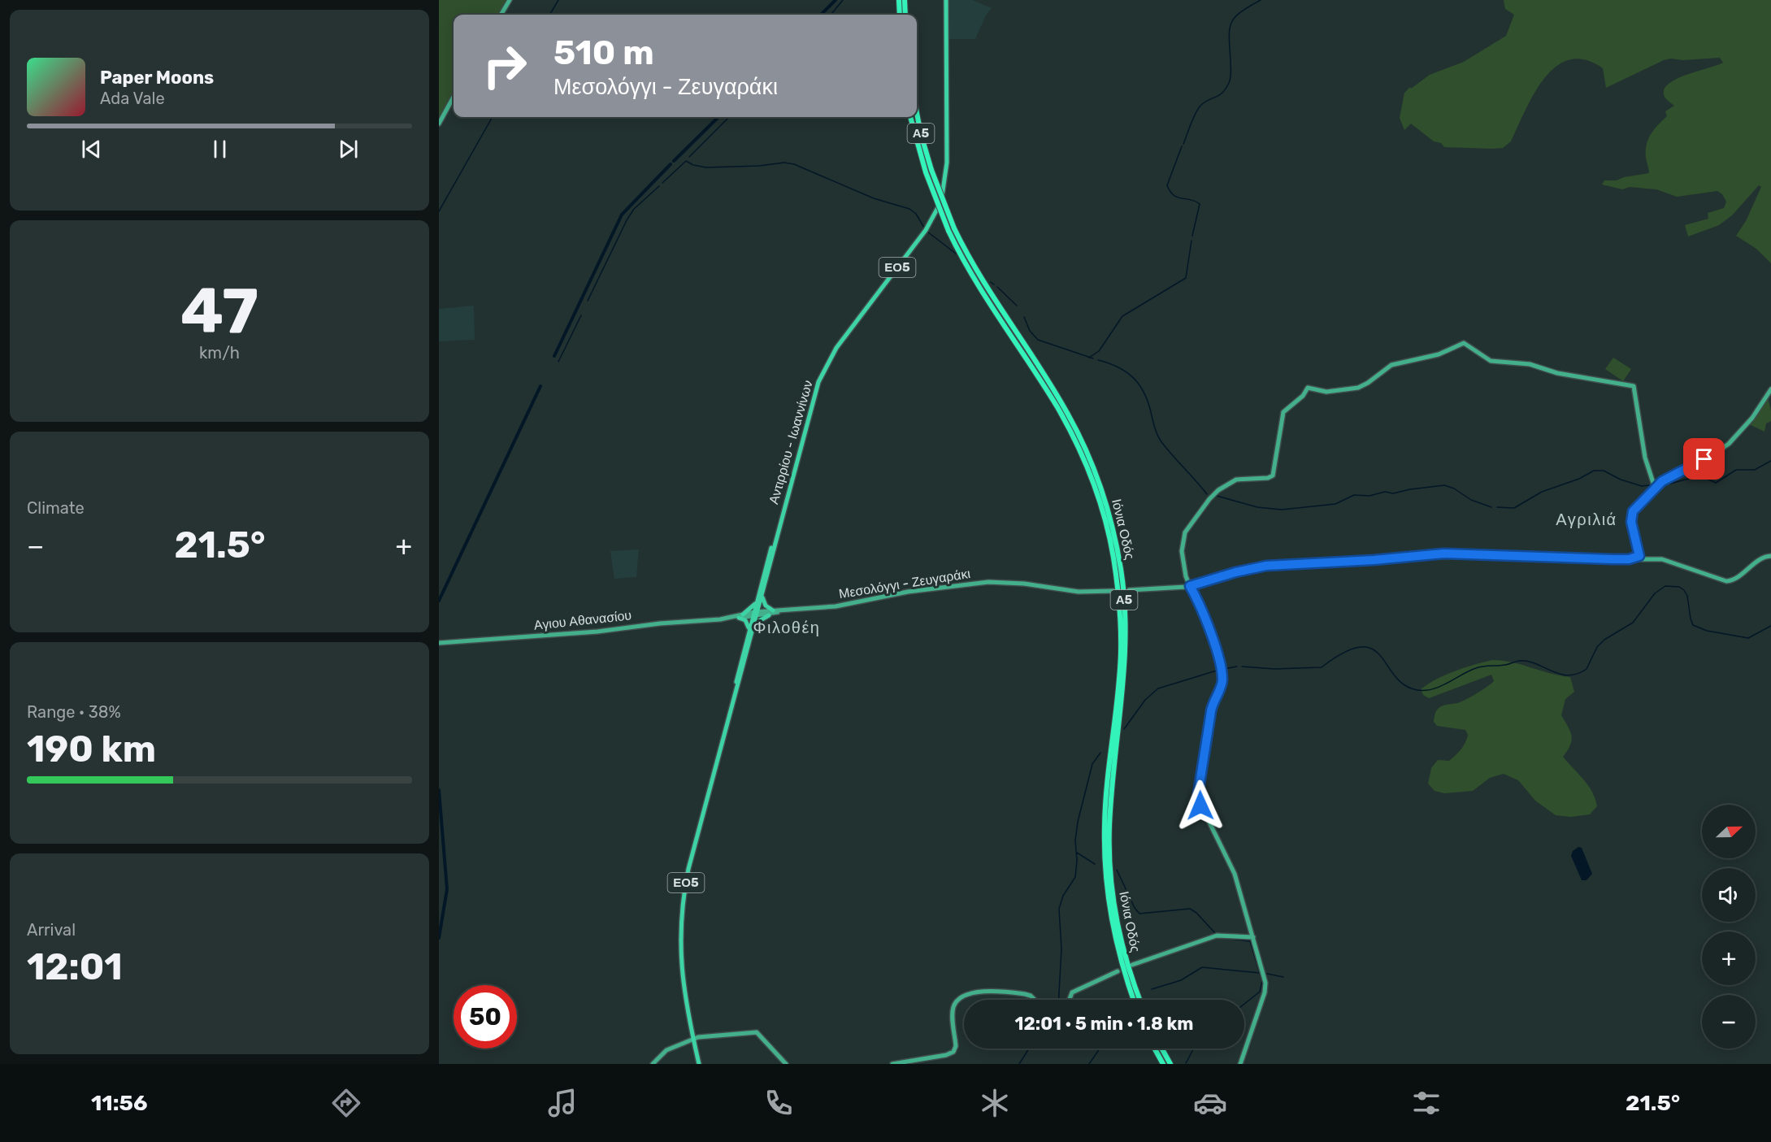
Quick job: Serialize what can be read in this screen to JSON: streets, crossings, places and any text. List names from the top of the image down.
{
  "streets": {
    "highway": ["Α5", "Ιόνια Οδός"],
    "main road": [
      "ΕΟ5",
      "Αντιρρίου - Ιωαννίνων",
      "Μεσολόγγι - Ζευγαράκι",
      "Αγιου Αθανασίου"
    ]
  },
  "crossings": [
    ["Αντιρρίου - Ιωαννίνων", "Μεσολόγγι - Ζευγαράκι"],
    ["Αντιρρίου - Ιωαννίνων", "Αγιου Αθανασίου"],
    ["Μεσολόγγι - Ζευγαράκι", "Αγιου Αθανασίου"]
  ],
  "districts": ["Αγριλιά", "Φιλοθέη"],
  "north": "right",
  "page": {
    "turn": ["510 m", "Μεσολόγγι - Ζευγαράκι"],
    "song": ["Paper Moons", "Ada Vale"],
    "tile": [
      ["47", "km/h"],
      "Climate",
      ["Range · 38%", "190 km"],
      ["Arrival", "12:01"]
    ],
    "heat": ["−", "21.5°", "+"],
    "map_buttons": ["+", "−"],
    "limit": "50",
    "trip": "12:01 · 5 min · 1.8 km",
    "tabs": ["11:56", "21.5°"]
  }
}
